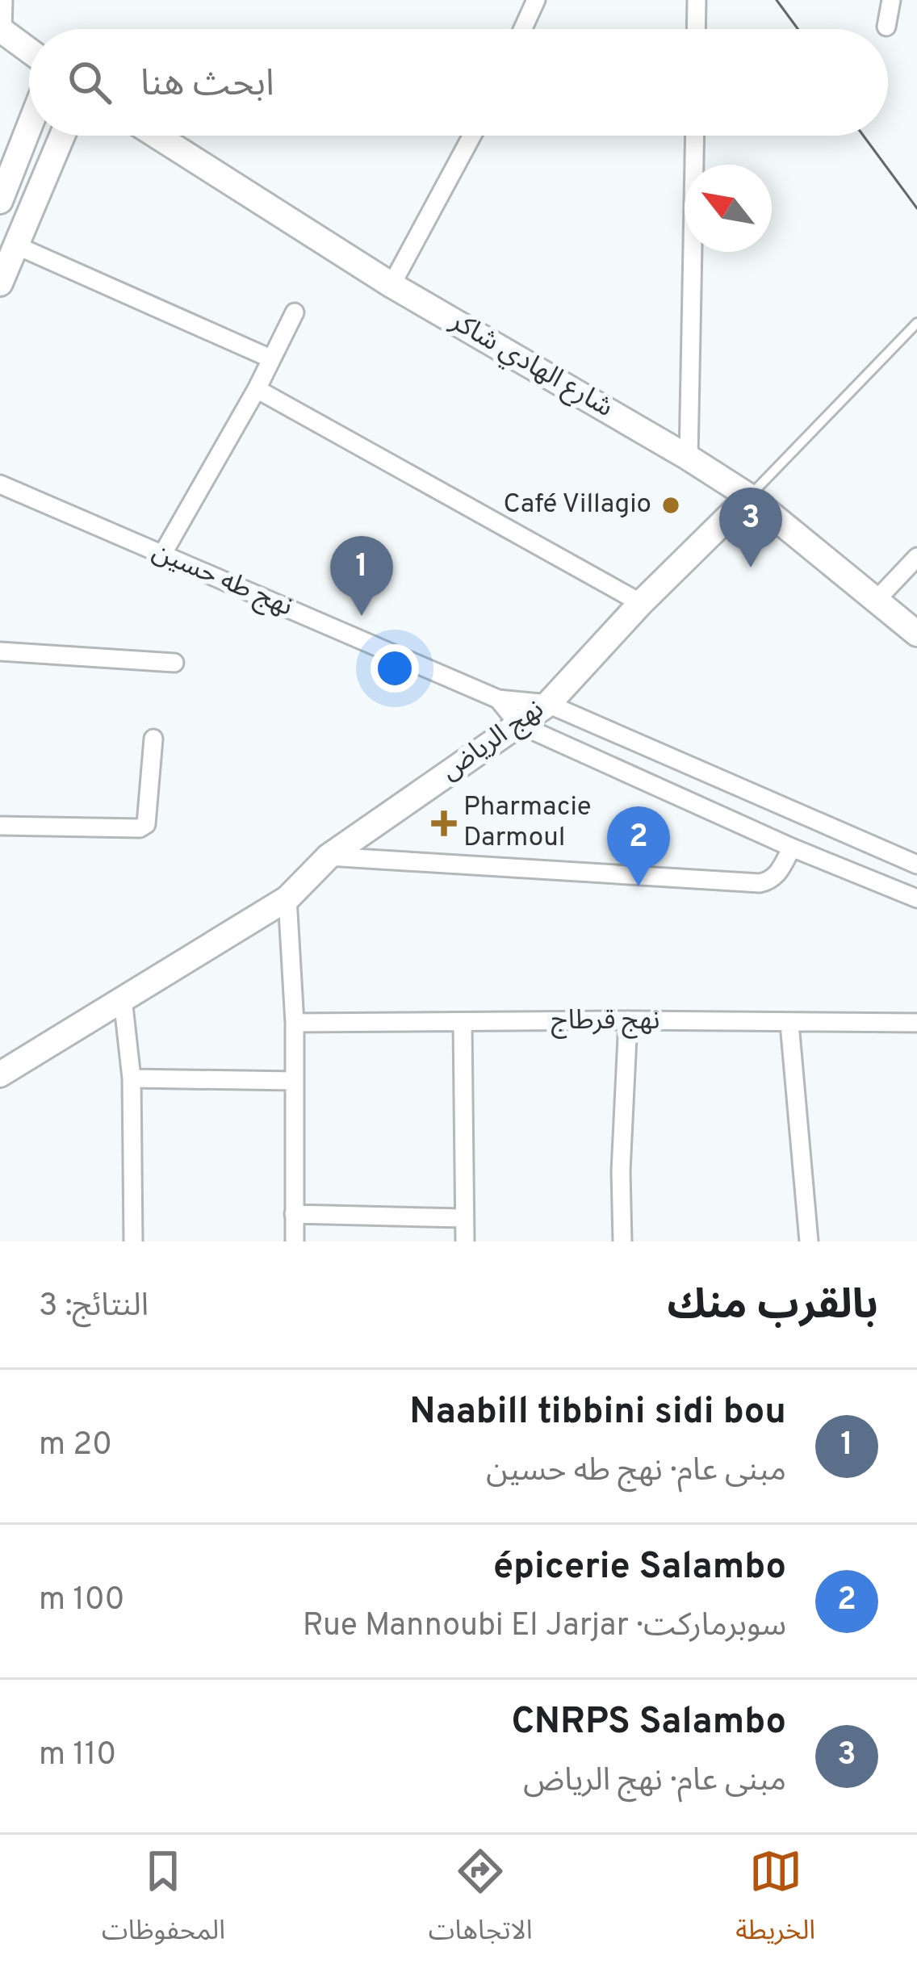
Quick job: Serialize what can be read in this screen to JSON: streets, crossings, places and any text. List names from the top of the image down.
{
  "streets": {
    "street": [
      "شارع الهادي شاكر",
      "نهج طه حسين",
      "نهج الرياض",
      "نهج قرطاج"
    ]
  },
  "crossings": [
    ["شارع الهادي شاكر", "نهج الرياض"],
    ["نهج طه حسين", "نهج الرياض"]
  ],
  "places": {
    "other": ["Café Villagio"],
    "health": ["Pharmacie Darmoul"]
  },
  "north": "top left",
  "page": {
    "search": "ابحث هنا",
    "pins": ["3", "1", "2"],
    "heading": ["بالقرب منك", "النتائج: 3"],
    "list": [
      {
        "mark": "1",
        "name": "Naabill tibbini sidi bou",
        "note": "مبنى عام · نهج طه حسين",
        "value": "20 m"
      },
      {
        "mark": "2",
        "name": "épicerie Salambo",
        "note": "سوبرماركت · Rue Mannoubi El Jarjar",
        "value": "100 m"
      },
      {
        "mark": "3",
        "name": "CNRPS Salambo",
        "note": "مبنى عام · نهج الرياض",
        "value": "110 m"
      }
    ],
    "nav": ["الخريطة", "الاتجاهات", "المحفوظات"]
  }
}
